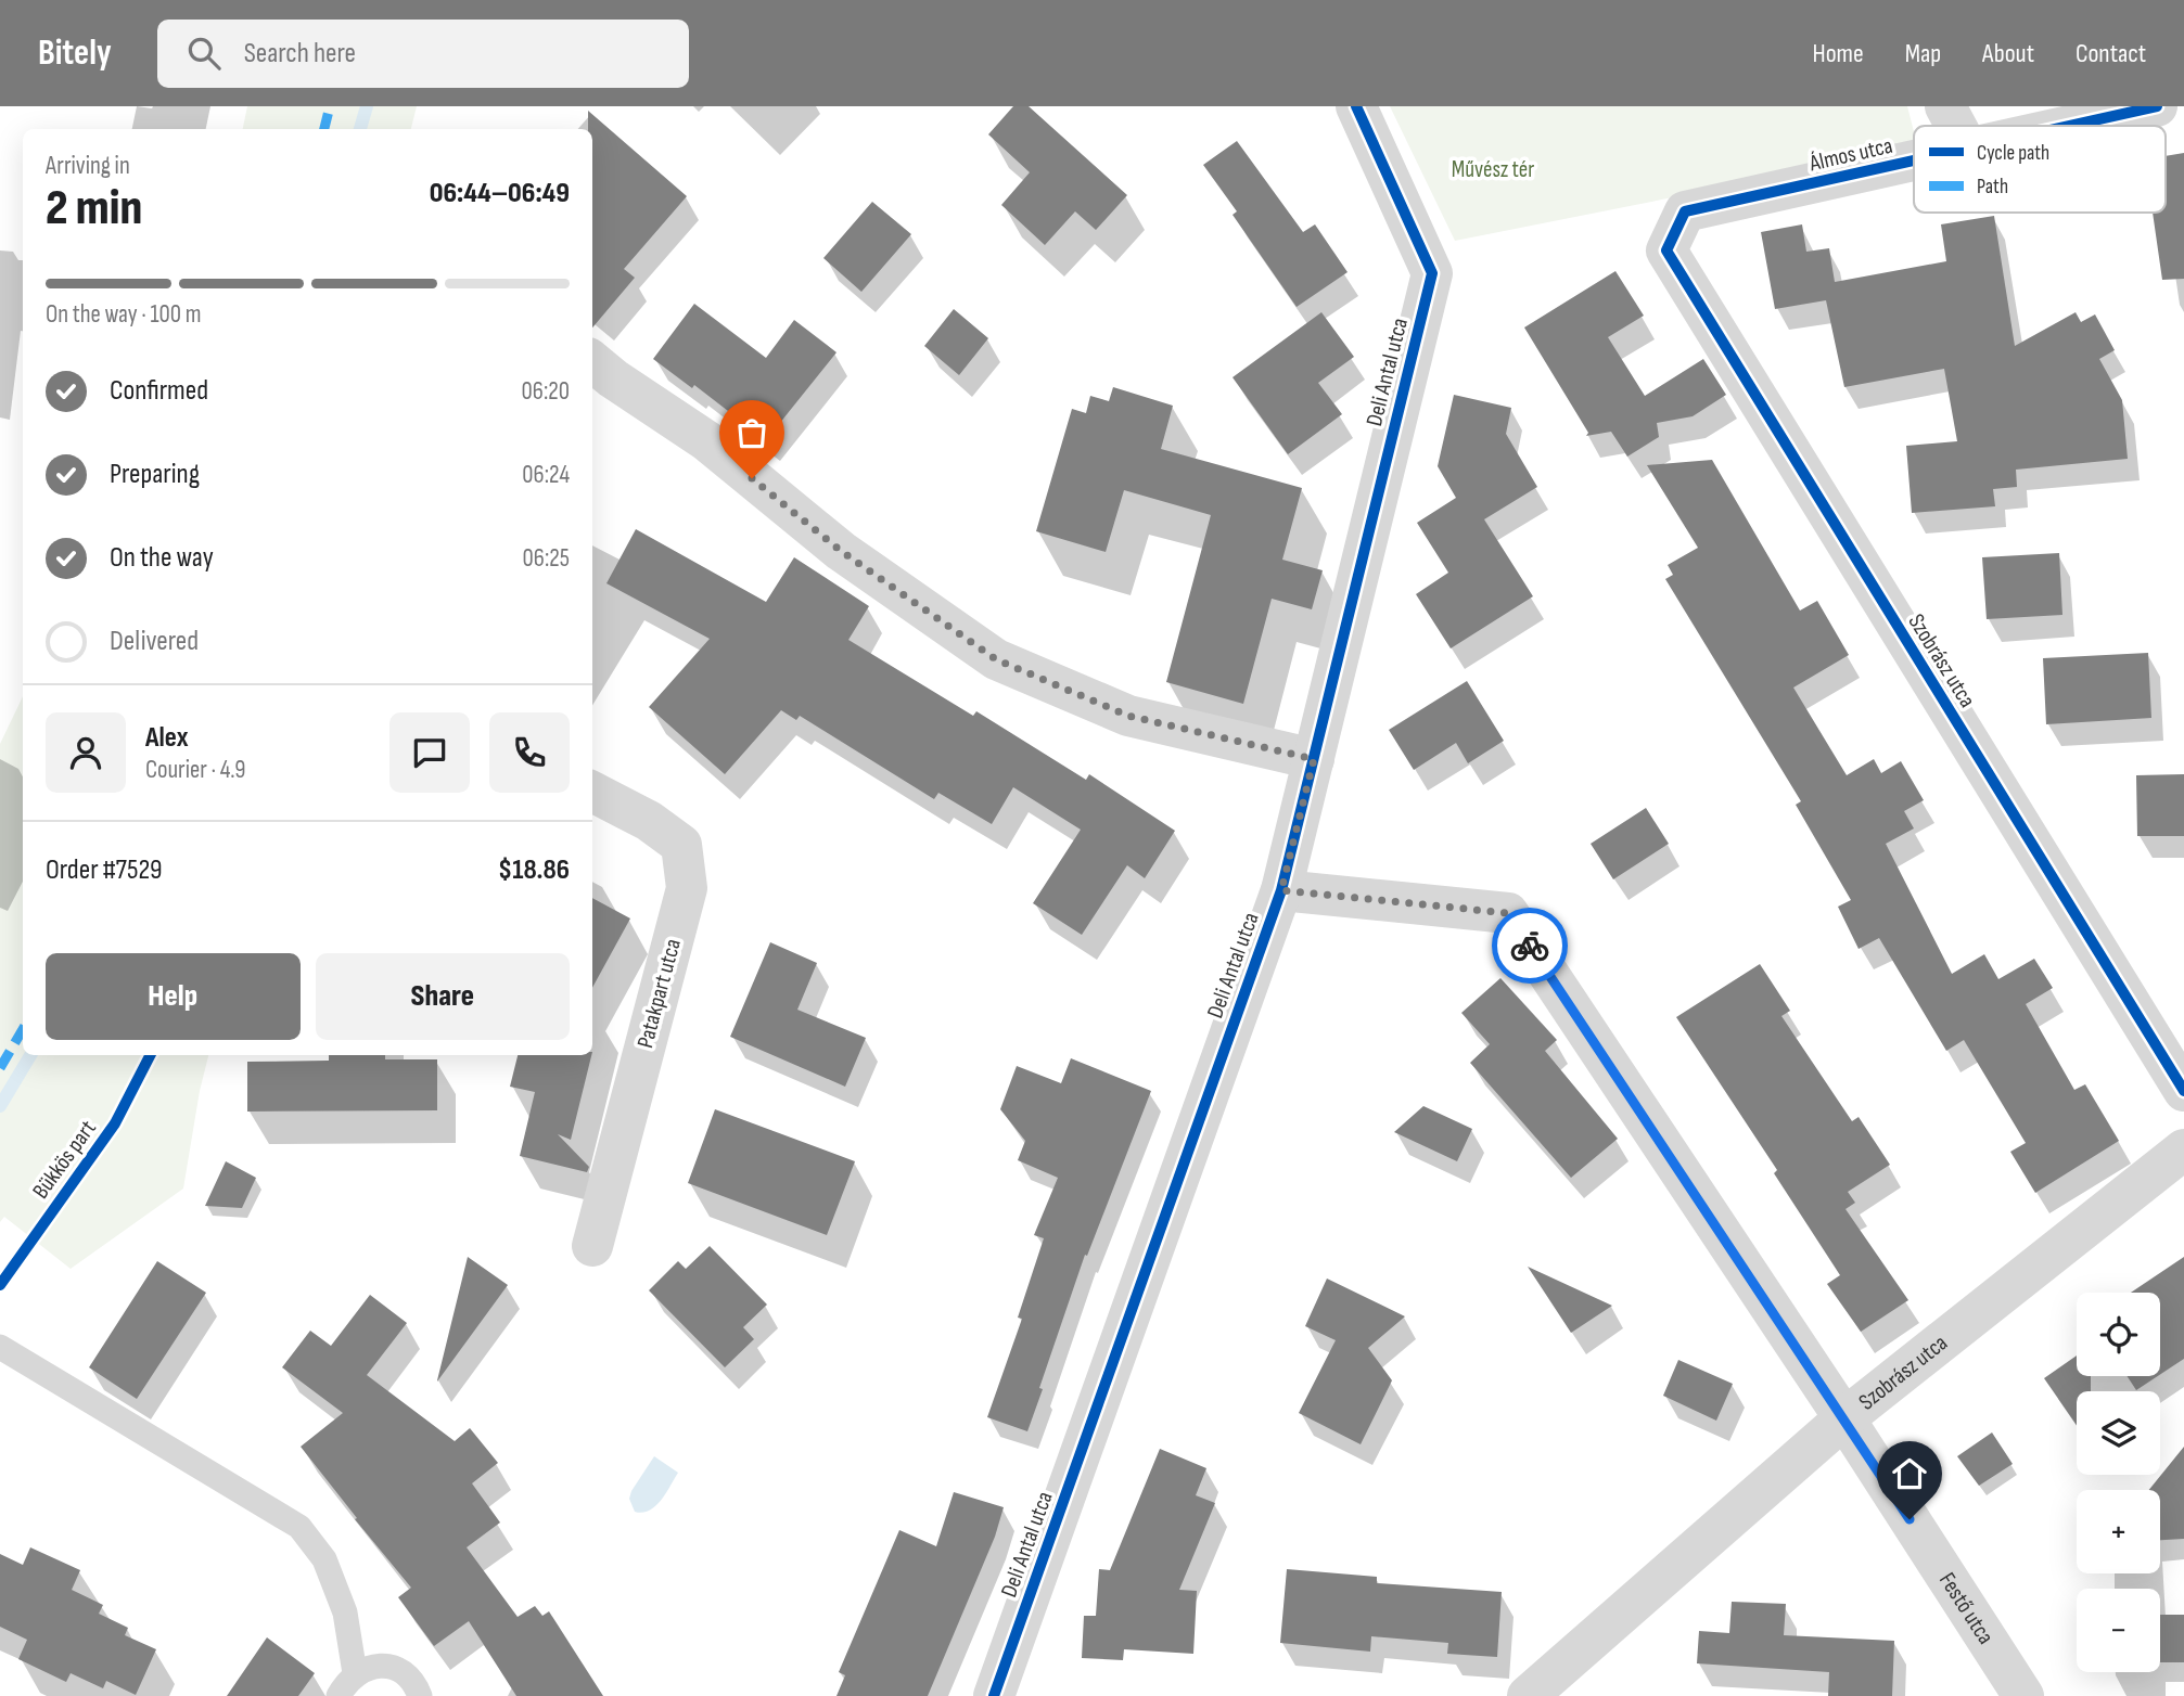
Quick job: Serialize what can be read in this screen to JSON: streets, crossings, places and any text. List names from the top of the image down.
{
  "streets": {
    "street": [
      "Álmos utca",
      "Deli Antal utca",
      "Szobrász utca",
      "Patakpart utca",
      "Festő utca"
    ],
    "cycle path": ["Bükkös part"]
  },
  "crossings": [
    ["Álmos utca", "Szobrász utca"],
    ["Deli Antal utca", "Festő utca"],
    ["Szobrász utca", "Festő utca"]
  ],
  "parks": ["Művész tér"],
  "legend": ["Cycle path", "Path"],
  "page": {
    "header": "Bitely",
    "search": "Search here",
    "nav": [
      "Home",
      "Map",
      "About",
      "Contact"
    ],
    "heading": ["2 min", "Arriving in", "06:44–06:49"],
    "panel": [
      "Alex",
      "Courier · 4.9",
      "Order #7529",
      "$18.86"
    ],
    "bar": "On the way · 100 m",
    "list": [
      ["Confirmed", "06:20"],
      ["Preparing", "06:24"],
      ["On the way", "06:25"],
      "Delivered"
    ],
    "buttons": ["Help", "Share"],
    "map_buttons": ["+", "−"]
  }
}
